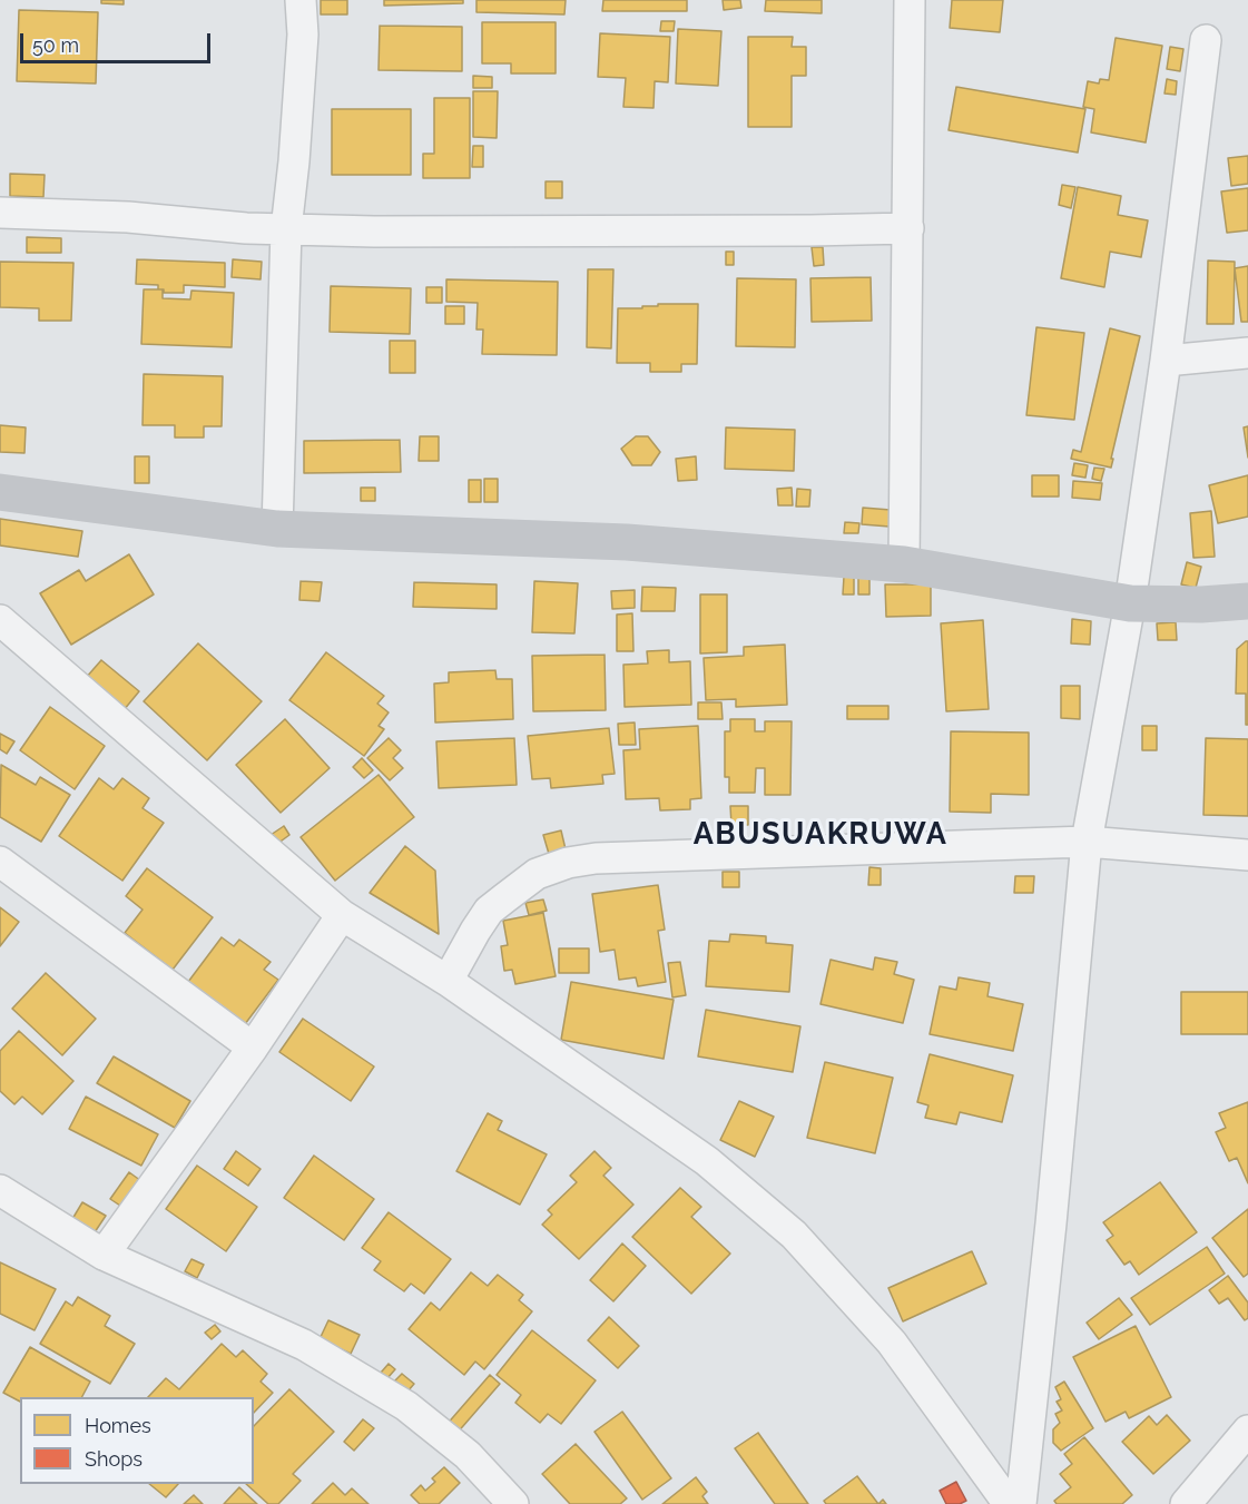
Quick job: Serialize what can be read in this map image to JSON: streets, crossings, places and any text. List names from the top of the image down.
{
  "districts": ["ABUSUAKRUWA"],
  "legend": ["Homes", "Shops"],
  "scale_bar": "50 m"
}
